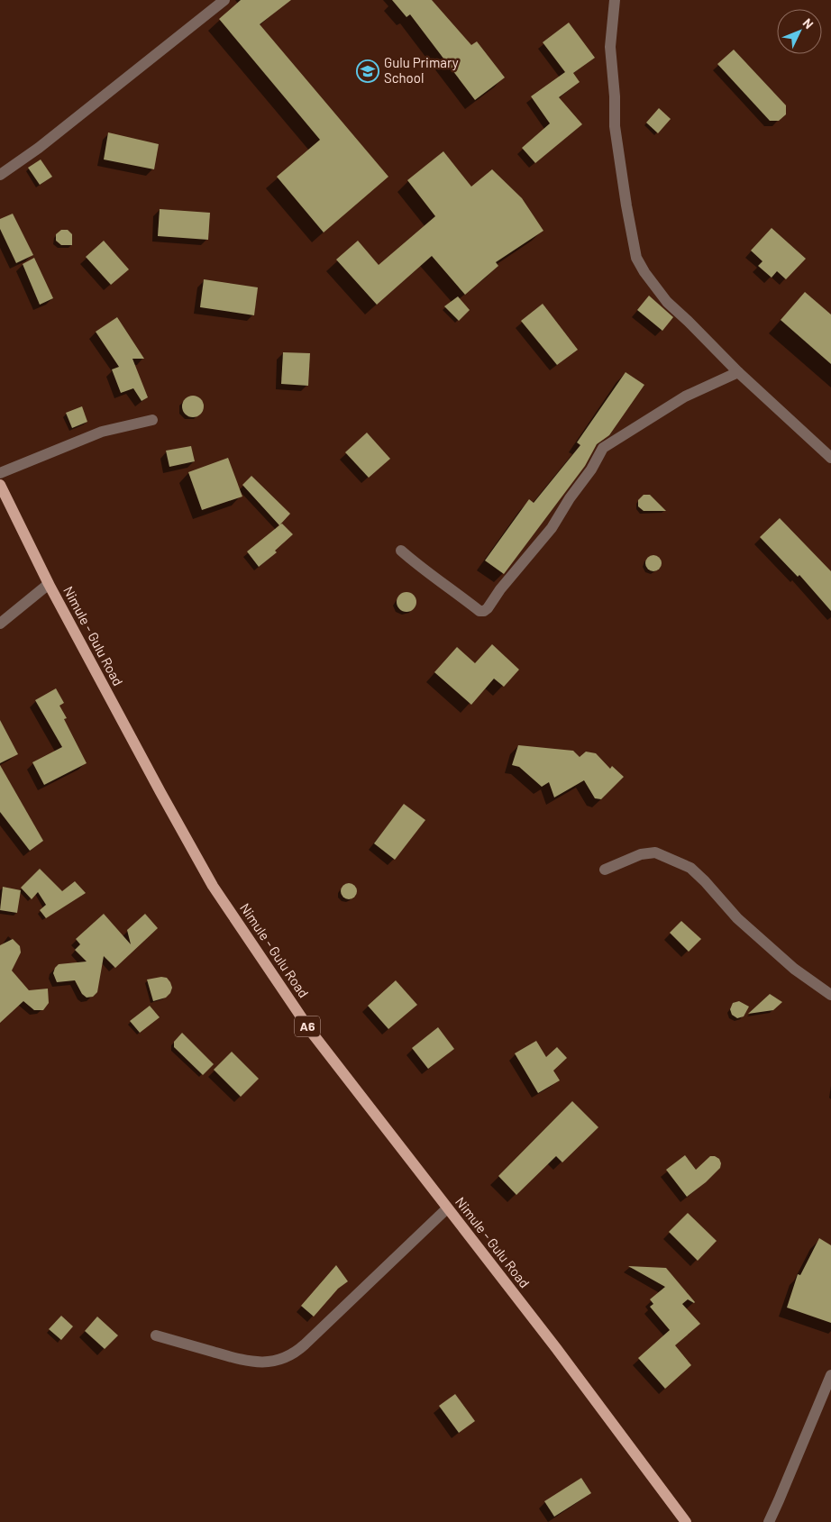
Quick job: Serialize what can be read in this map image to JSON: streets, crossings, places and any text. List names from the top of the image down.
{
  "streets": {
    "main road": ["Nimule - Gulu Road", "A6"]
  },
  "places": {
    "school or university": ["Gulu Primary School"]
  },
  "north": "top right"
}
